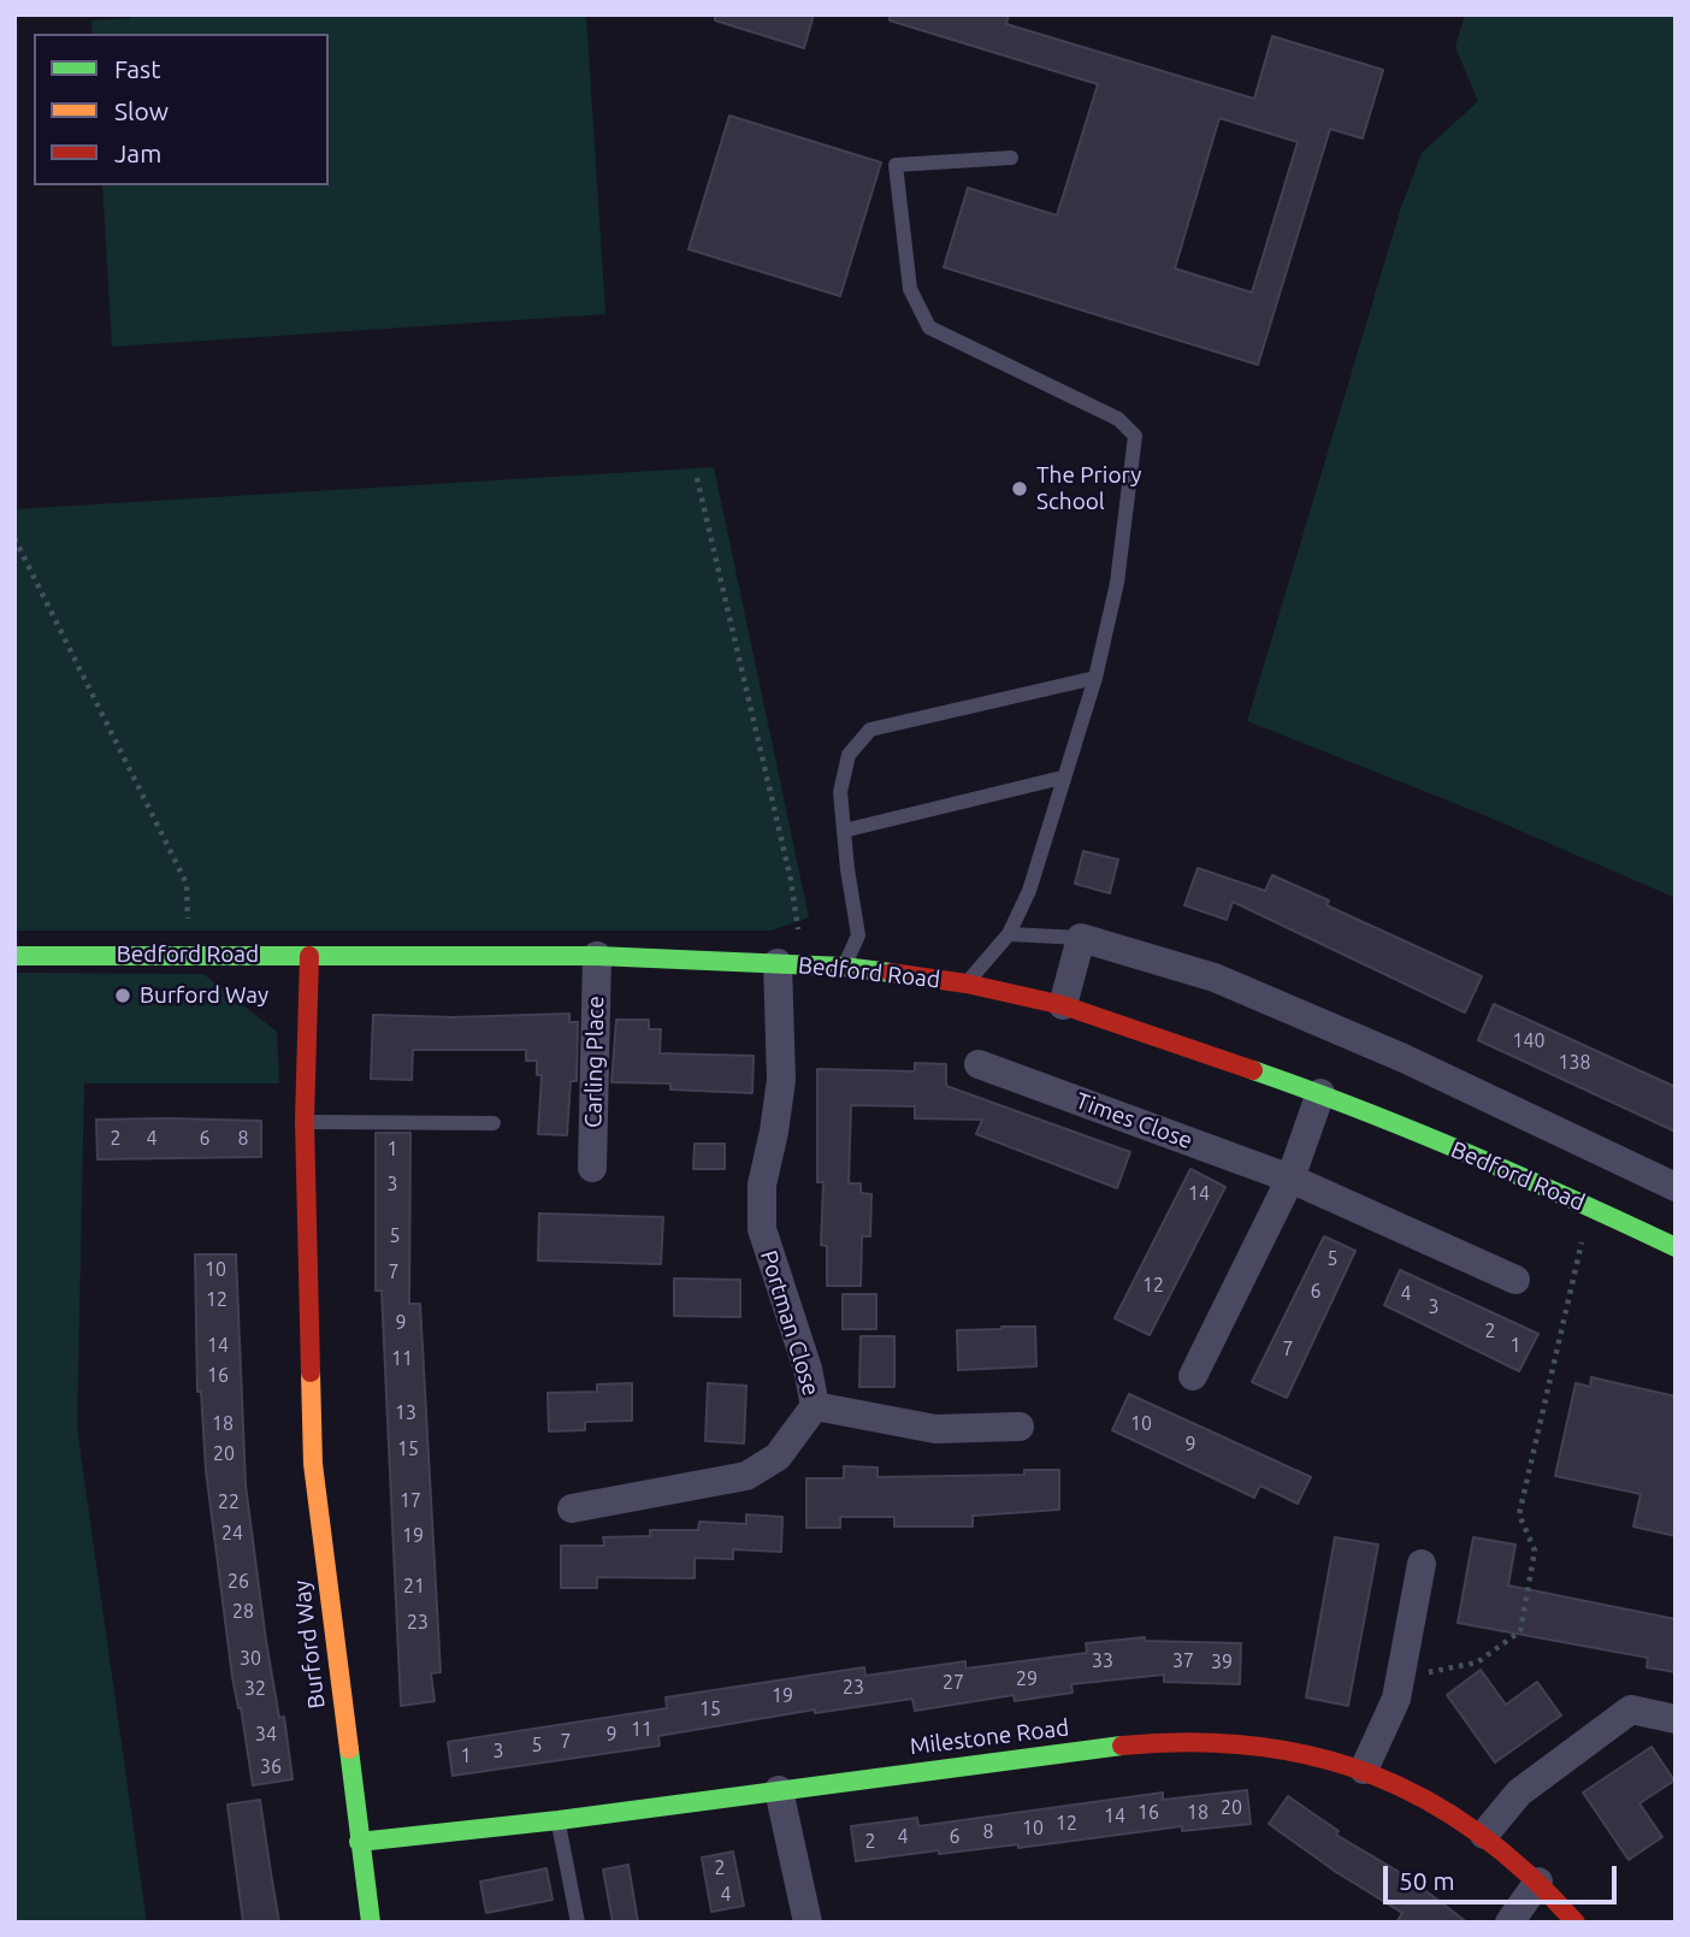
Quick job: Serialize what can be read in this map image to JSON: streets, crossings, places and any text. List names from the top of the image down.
{
  "streets": {
    "street": [
      "Bedford Road",
      "Carling Place",
      "Times Close",
      "Portman Close",
      "Burford Way",
      "Milestone Road"
    ]
  },
  "crossings": [
    ["Bedford Road", "Carling Place"],
    ["Bedford Road", "Portman Close"],
    ["Bedford Road", "Burford Way"],
    ["Burford Way", "Milestone Road"]
  ],
  "places": ["The Priory School", "Burford Way"],
  "house_numbers": [
    "140",
    "138",
    "2",
    "4",
    "6",
    "8",
    "1",
    "3",
    "14",
    "5",
    "5",
    "10",
    "7",
    "12",
    "6",
    "4",
    "12",
    "3",
    "9",
    "2",
    "14",
    "1",
    "7",
    "11",
    "16",
    "13",
    "18",
    "10",
    "9",
    "15",
    "20",
    "17",
    "22",
    "24",
    "19",
    "26",
    "21",
    "28",
    "23",
    "30",
    "33",
    "37",
    "39",
    "29",
    "27",
    "23",
    "32",
    "19",
    "15",
    "11",
    "34",
    "9",
    "7",
    "5",
    "3",
    "1",
    "36",
    "20",
    "16",
    "18",
    "14",
    "12",
    "10",
    "8",
    "4",
    "6",
    "2",
    "2",
    "4"
  ],
  "legend": ["Fast", "Slow", "Jam"],
  "scale_bar": "50 m"
}
